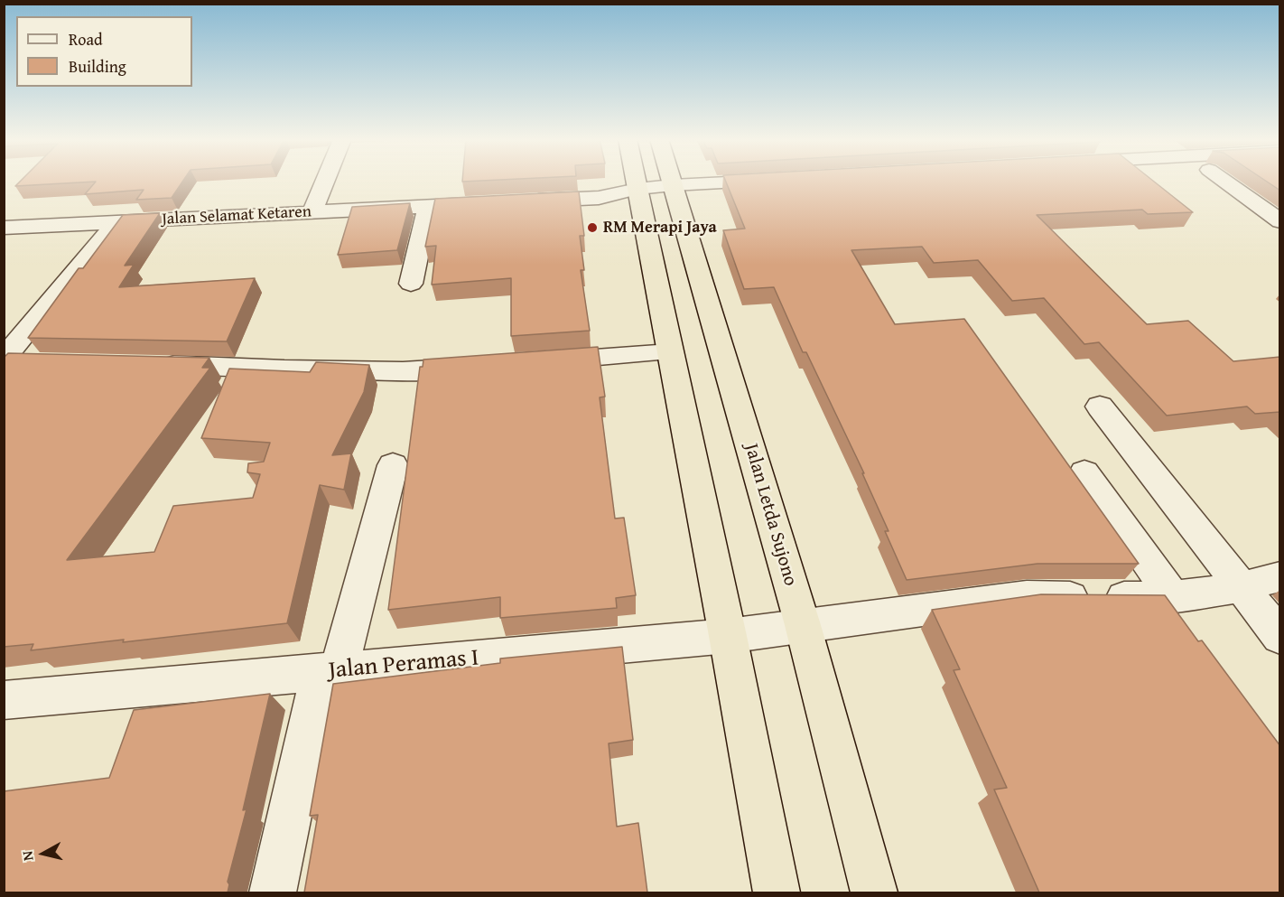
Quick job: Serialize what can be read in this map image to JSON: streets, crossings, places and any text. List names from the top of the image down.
{
  "streets": {
    "highway": ["Jalan Letda Sujono"],
    "street": ["Jalan Selamat Ketaren", "Jalan Peramas I"]
  },
  "crossings": [
    ["Jalan Letda Sujono", "Jalan Peramas I"]
  ],
  "places": ["RM Merapi Jaya"],
  "legend": ["Road", "Building"],
  "north": "left"
}
